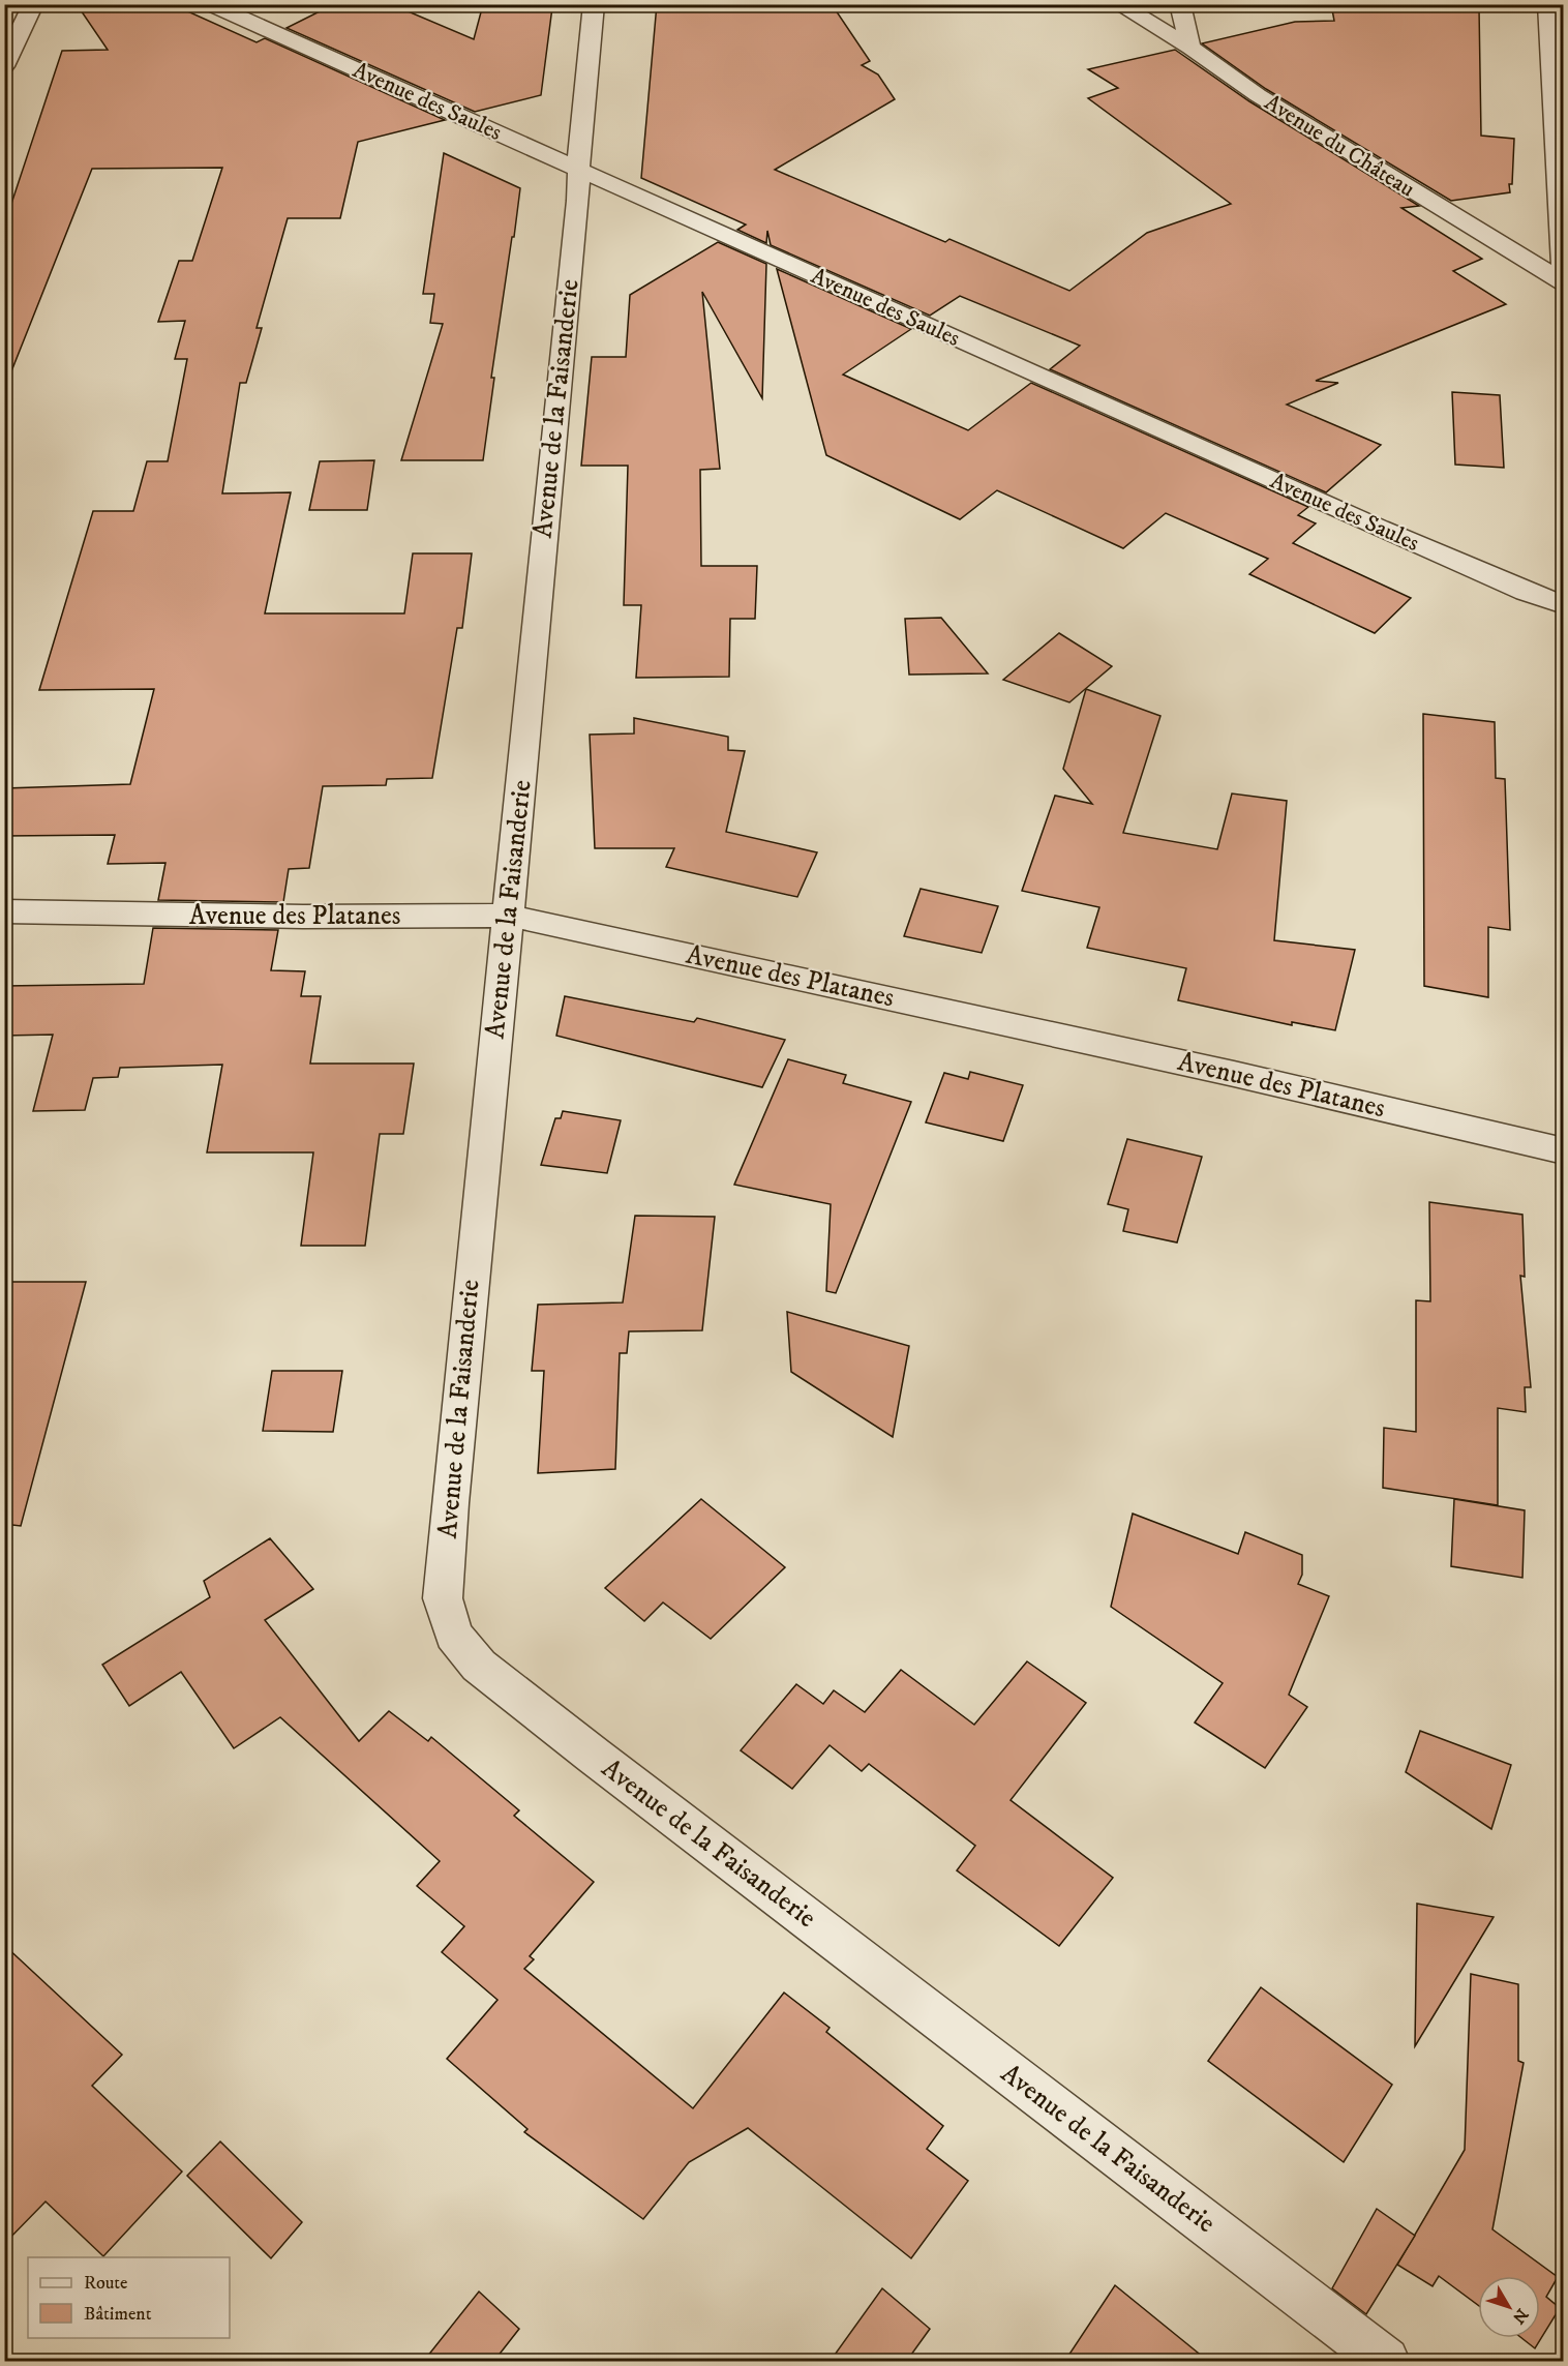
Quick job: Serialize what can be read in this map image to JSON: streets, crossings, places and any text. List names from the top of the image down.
{
  "streets": {
    "street": [
      "Avenue des Saules",
      "Avenue du Château",
      "Avenue de la Faisanderie",
      "Avenue des Platanes"
    ]
  },
  "crossings": [
    ["Avenue des Saules", "Avenue de la Faisanderie"],
    ["Avenue de la Faisanderie", "Avenue des Platanes"]
  ],
  "legend": ["Route", "Bâtiment"],
  "north": "bottom right"
}
